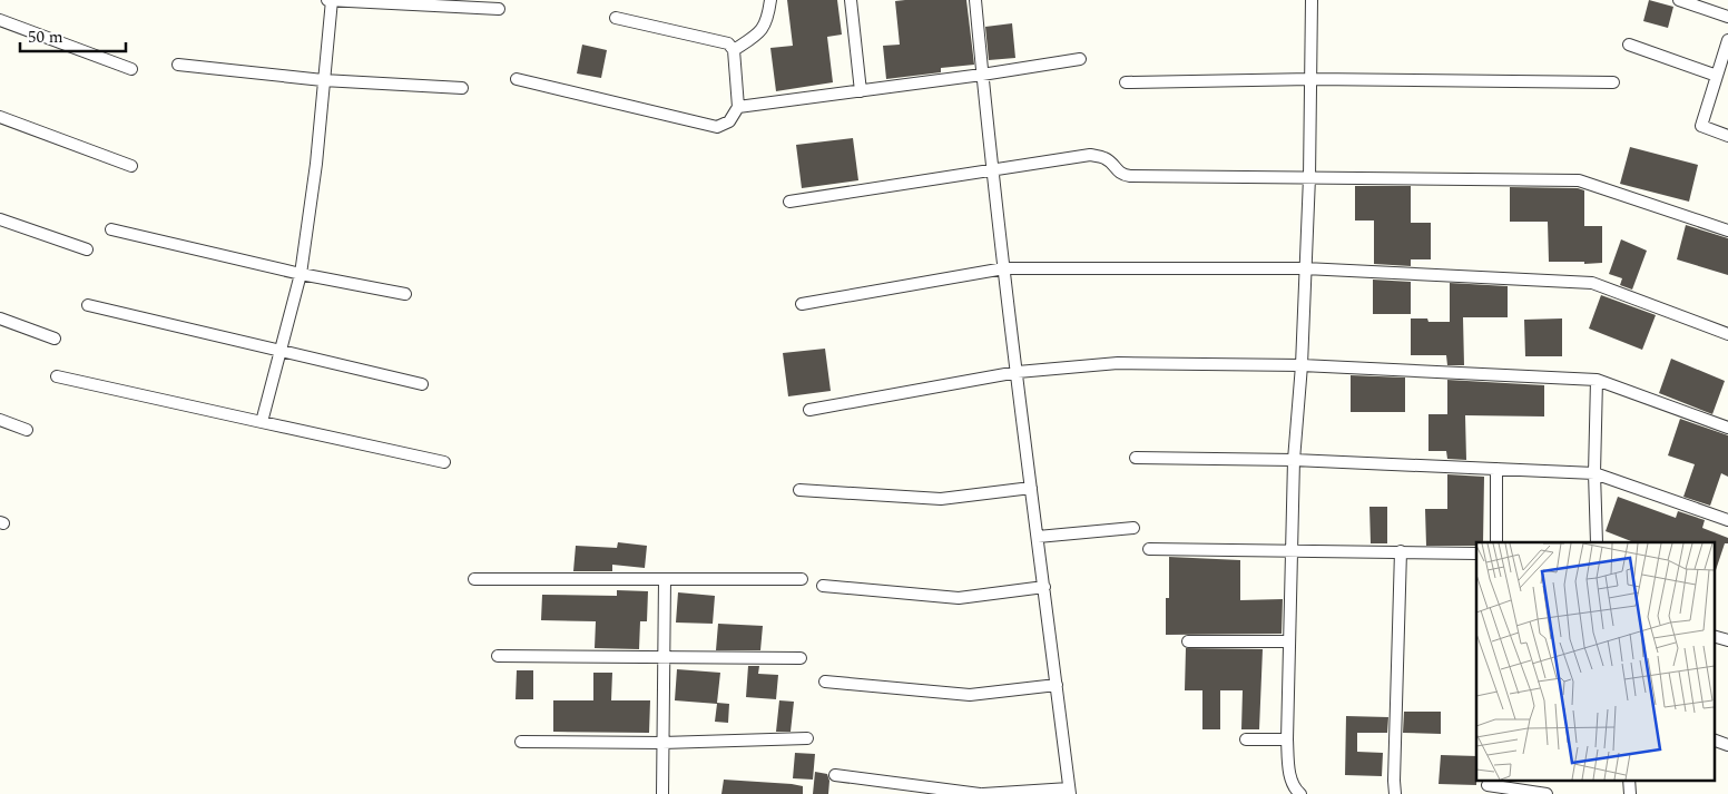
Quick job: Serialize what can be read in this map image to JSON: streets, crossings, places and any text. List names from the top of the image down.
{
  "scale_bar": "50 m"
}
